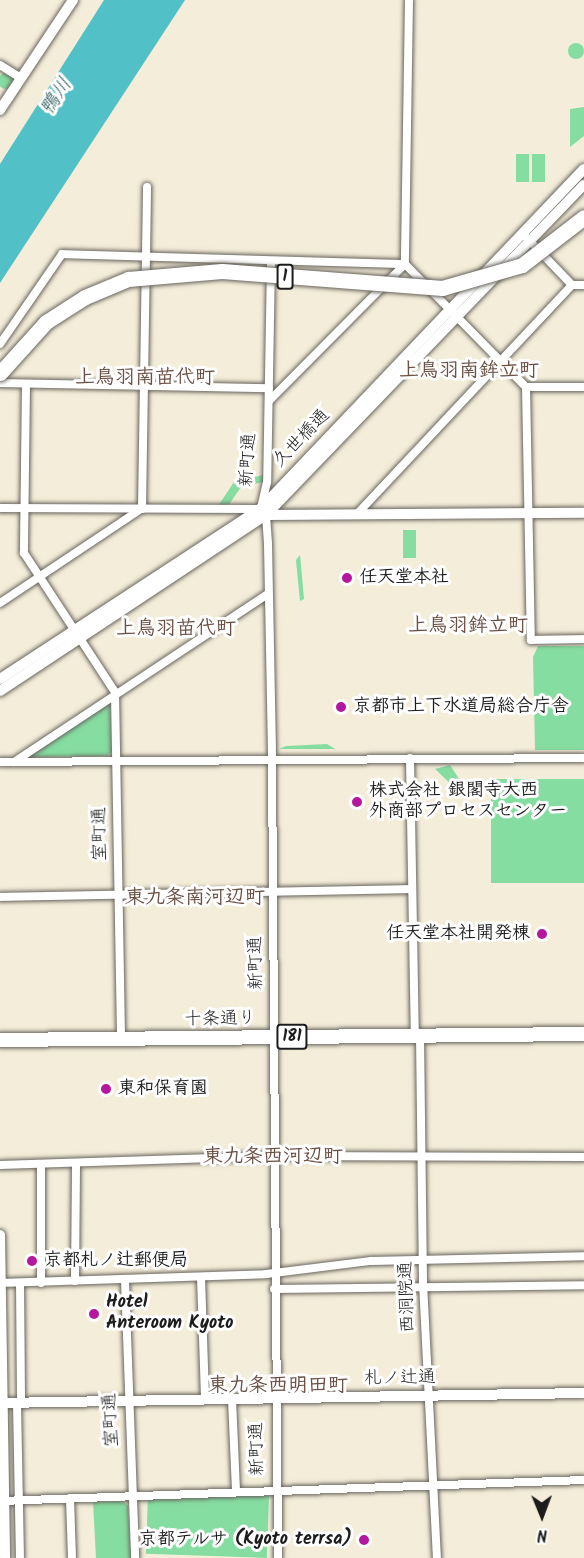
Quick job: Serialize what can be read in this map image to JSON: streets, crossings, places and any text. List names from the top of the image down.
{
  "streets": {
    "highway": ["1"],
    "main road": ["十条通り", "181"],
    "street": [
      "久世橋通",
      "新町通",
      "室町通",
      "西洞院通",
      "札ノ辻通"
    ]
  },
  "crossings": [
    ["久世橋通", "新町通"],
    ["新町通", "十条通り"],
    ["新町通", "札ノ辻通"],
    ["室町通", "十条通り"],
    ["室町通", "札ノ辻通"],
    ["十条通り", "西洞院通"],
    ["西洞院通", "札ノ辻通"]
  ],
  "districts": [
    "上鳥羽南鉾立町",
    "上鳥羽南苗代町",
    "上鳥羽鉾立町",
    "上鳥羽苗代町",
    "東九条南河辺町",
    "東九条西河辺町",
    "東九条西明田町"
  ],
  "water": ["鴨川"],
  "places": [
    "任天堂本社",
    "京都市上下水道局総合庁舎",
    "株式会社 銀閣寺大西 外商部プロセスセンター",
    "任天堂本社開発棟",
    "東和保育園",
    "京都札ノ辻郵便局",
    "Hotel Anteroom Kyoto",
    "京都テルサ (Kyoto terrsa)"
  ],
  "north": "bottom"
}
